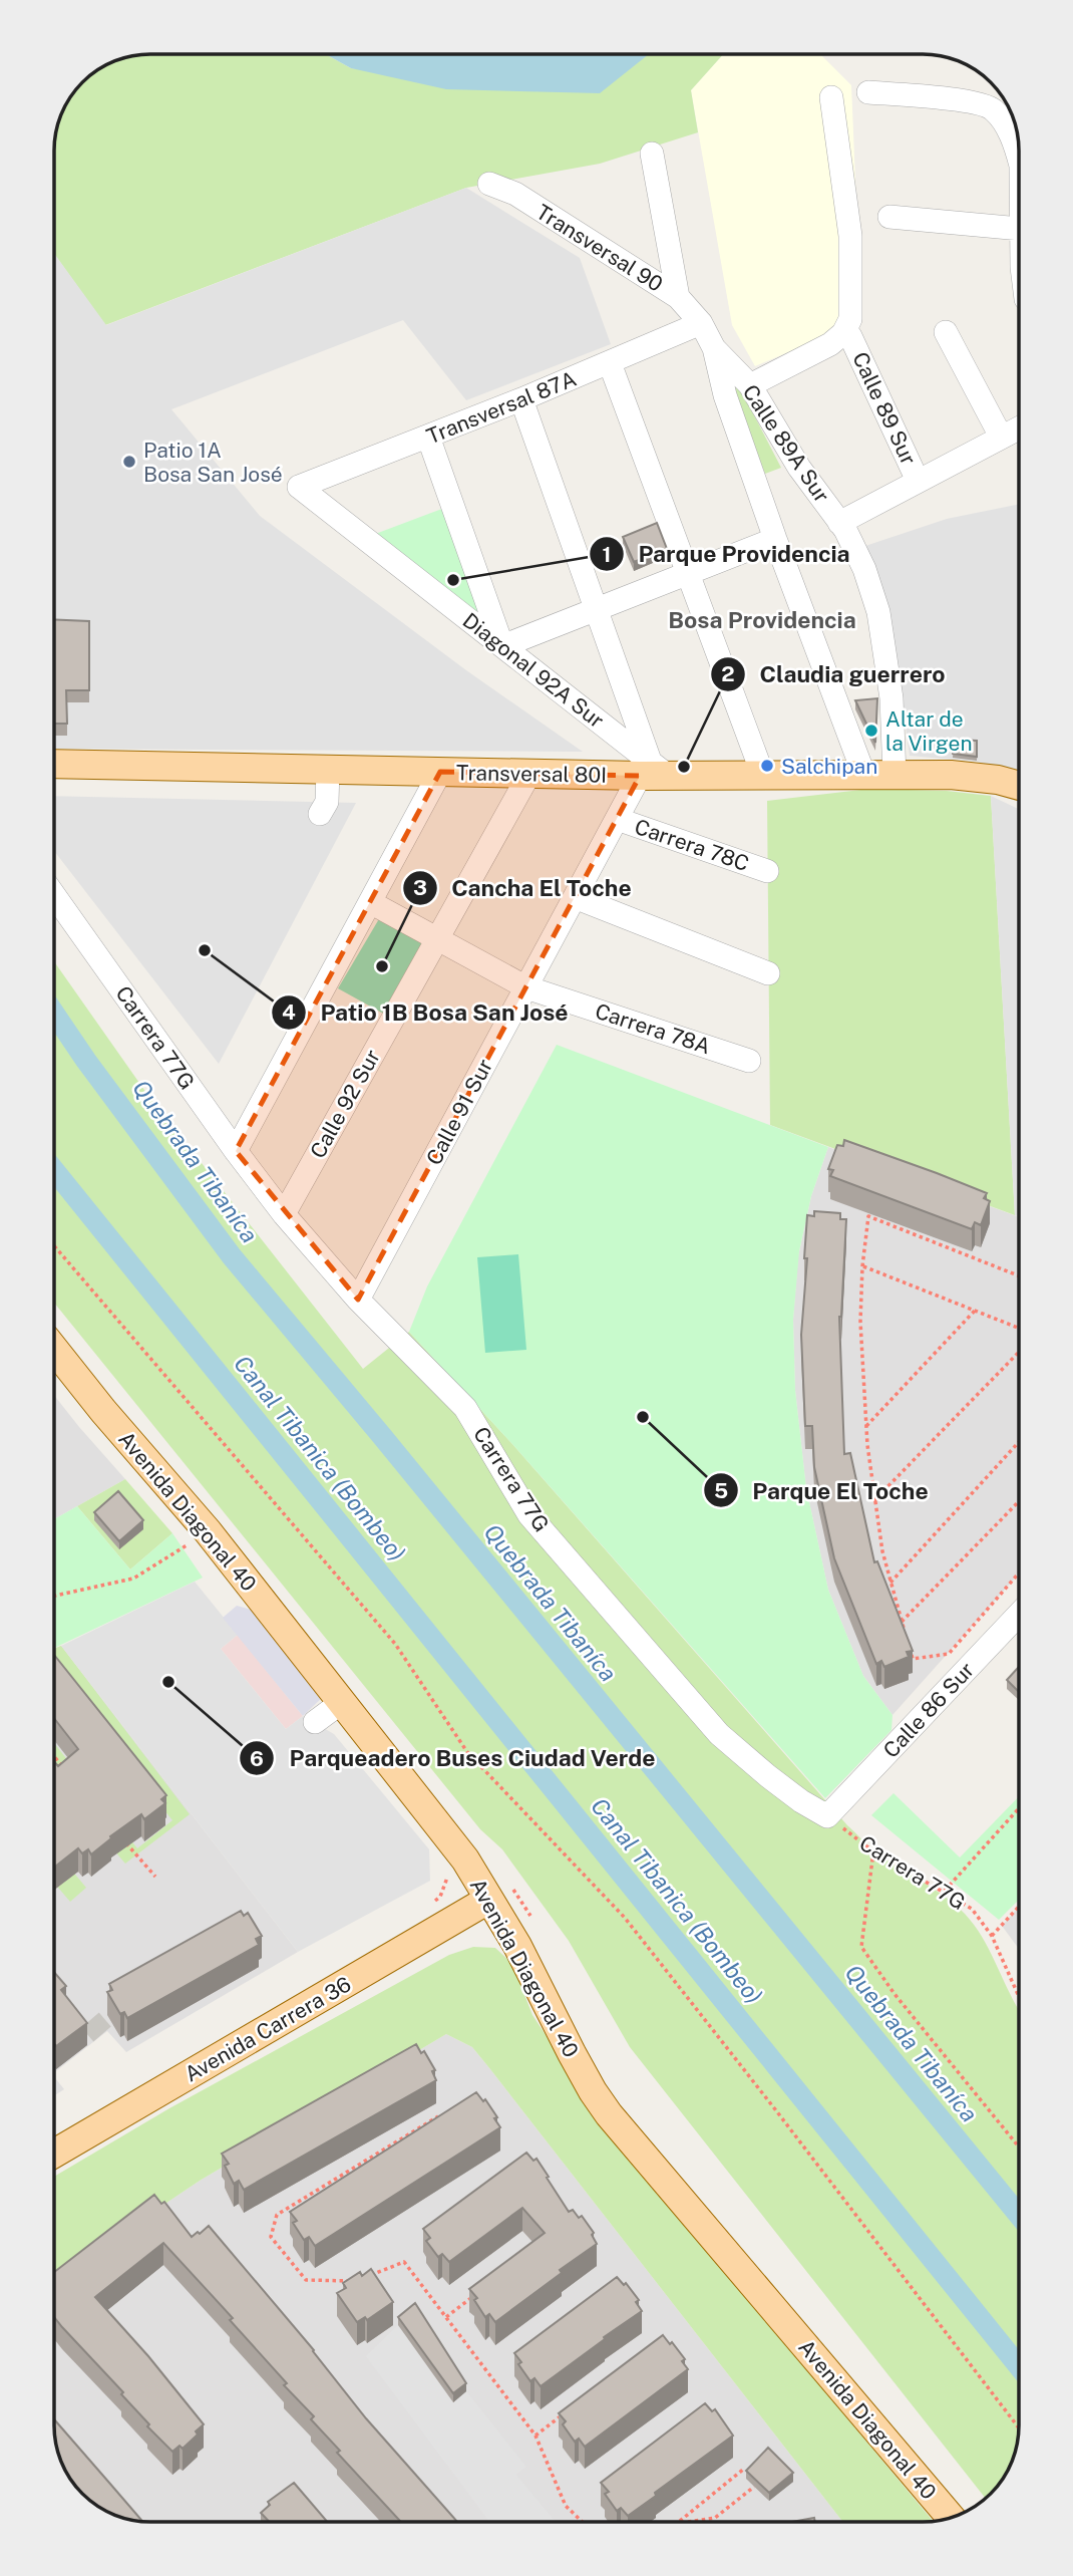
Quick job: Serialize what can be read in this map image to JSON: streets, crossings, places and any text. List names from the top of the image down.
{
  "streets": {
    "main road": ["Transversal 80I", "Avenida Diagonal 40", "Avenida Carrera 36"],
    "street": [
      "Transversal 90",
      "Transversal 87A",
      "Calle 89 Sur",
      "Calle 89A Sur",
      "Diagonal 92A Sur",
      "Carrera 78C",
      "Carrera 78A",
      "Carrera 77G",
      "Calle 92 Sur",
      "Calle 91 Sur",
      "Calle 86 Sur"
    ]
  },
  "crossings": [
    ["Transversal 90", "Transversal 87A"],
    ["Transversal 90", "Calle 89A Sur"],
    ["Transversal 87A", "Calle 89A Sur"],
    ["Transversal 87A", "Diagonal 92A Sur"],
    ["Calle 89A Sur", "Transversal 80I"],
    ["Diagonal 92A Sur", "Transversal 80I"],
    ["Diagonal 92A Sur", "Calle 91 Sur"],
    ["Transversal 80I", "Calle 92 Sur"],
    ["Transversal 80I", "Calle 91 Sur"],
    ["Carrera 78C", "Calle 91 Sur"],
    ["Carrera 78A", "Calle 92 Sur"],
    ["Carrera 78A", "Calle 91 Sur"],
    ["Carrera 77G", "Calle 92 Sur"],
    ["Carrera 77G", "Calle 91 Sur"],
    ["Carrera 77G", "Calle 86 Sur"],
    ["Avenida Diagonal 40", "Avenida Carrera 36"]
  ],
  "districts": ["Bosa Providencia"],
  "water": ["Quebrada Tibaníca", "Canal Tibanica (Bombeo)"],
  "places": [
    "Patio 1A Bosa San José",
    "Parque Providencia",
    "Altar de la Virgen",
    "Salchipan",
    "Claudia guerrero",
    "Patio 1B Bosa San José",
    "Cancha El Toche",
    "Parque El Toche",
    "Parqueadero Buses Ciudad Verde"
  ]
}
